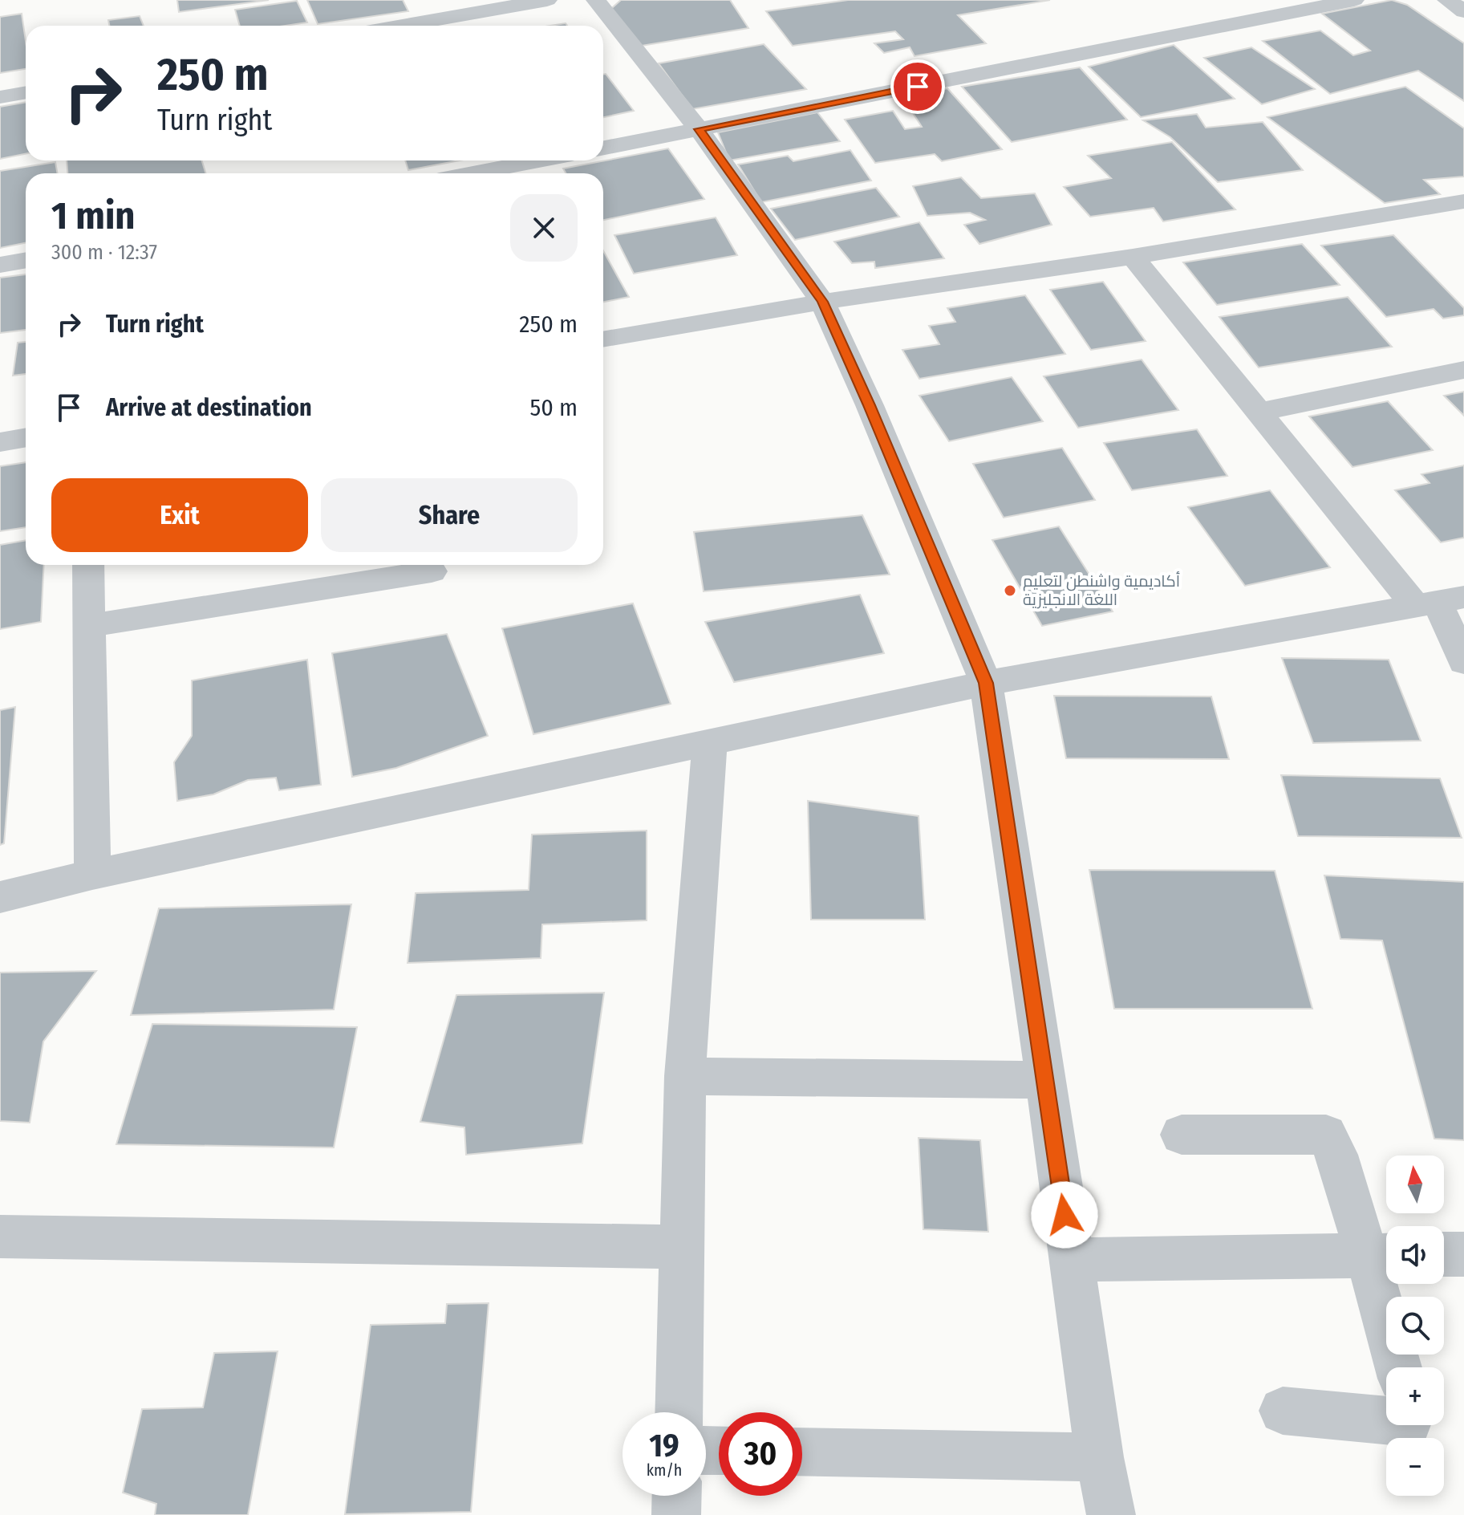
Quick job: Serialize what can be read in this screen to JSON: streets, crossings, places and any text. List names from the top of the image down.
{
  "places": ["أكاديمية واشنطن لتعليم اللغة الانجليزية"],
  "north": "top",
  "page": {
    "turn": ["250 m", "Turn right"],
    "heading": ["1 min", "300 m · 12:37"],
    "list": [
      {
        "name": "Turn right",
        "value": "250 m"
      },
      {
        "name": "Arrive at destination",
        "value": "50 m"
      }
    ],
    "buttons": ["Exit", "Share"],
    "map_buttons": ["+", "−"],
    "speed": "19 km/h",
    "limit": "30"
  }
}
